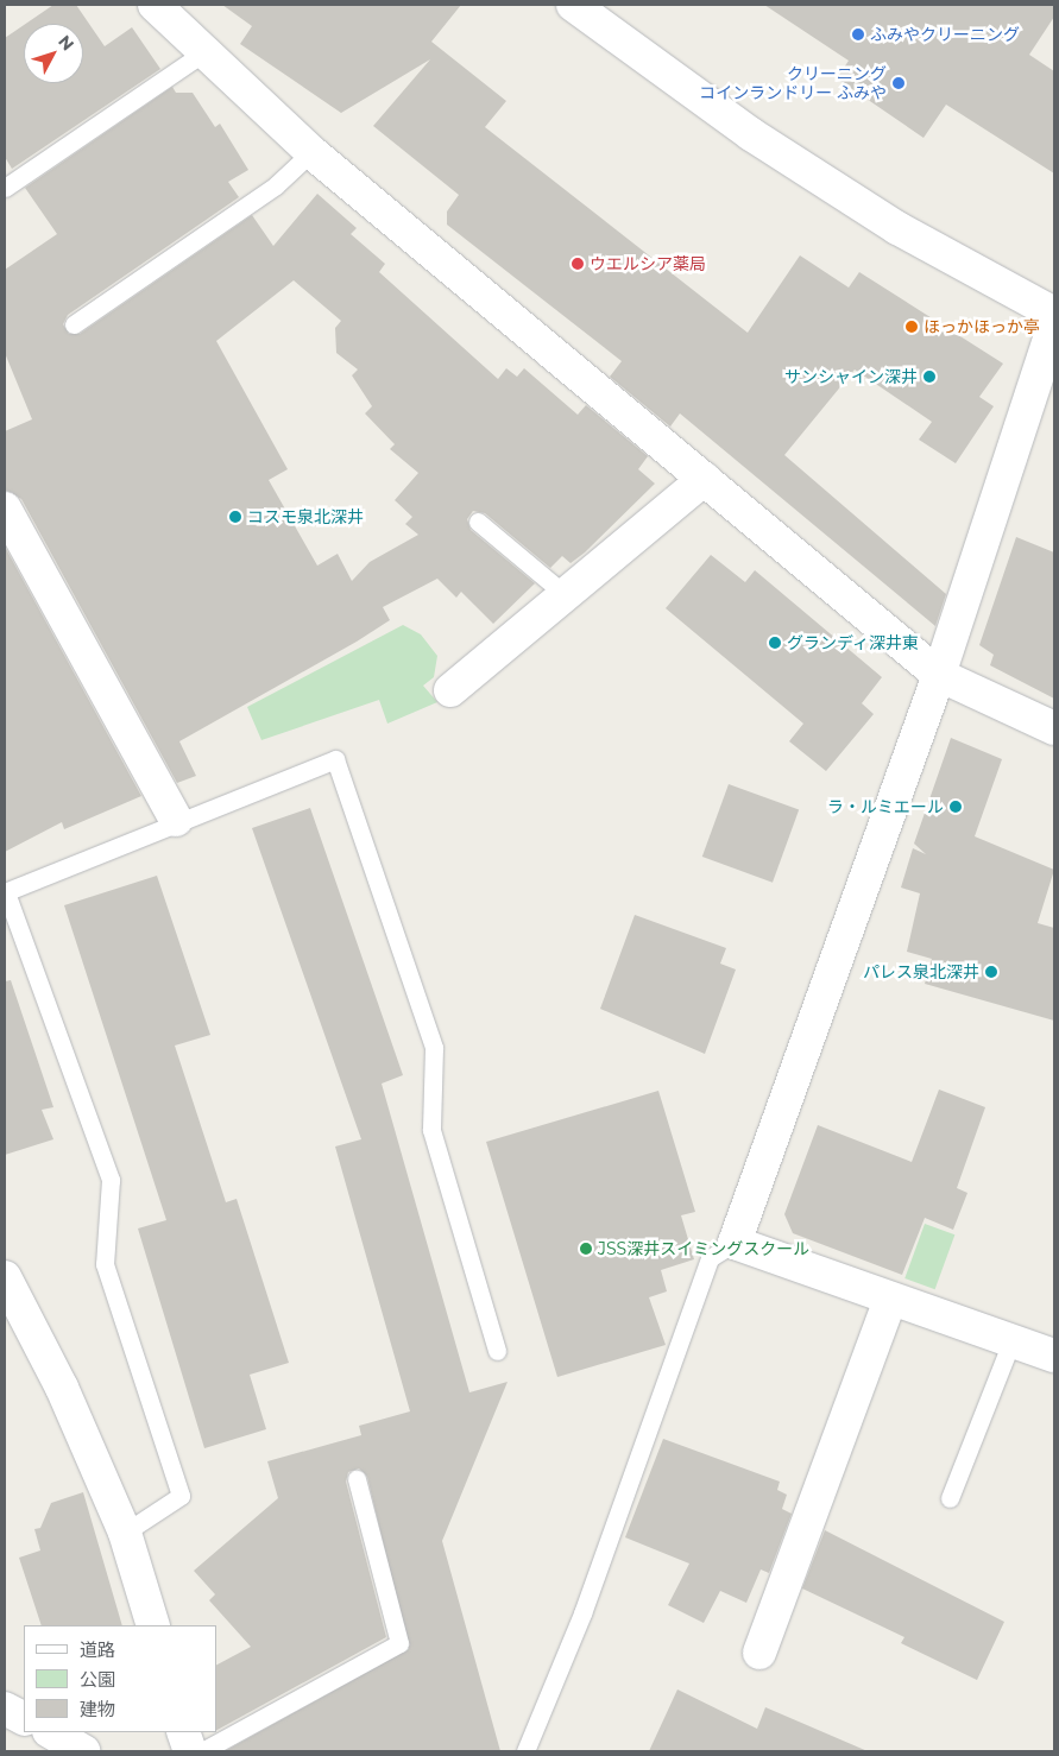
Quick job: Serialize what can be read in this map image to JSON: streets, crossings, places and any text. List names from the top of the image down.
{
  "places": [
    "ふみやクリーニング",
    "クリーニング コインランドリー ふみや",
    "ウエルシア薬局",
    "ほっかほっか亭",
    "サンシャイン深井",
    "コスモ泉北深井",
    "グランディ深井東",
    "ラ・ルミエール",
    "パレス泉北深井",
    "JSS深井スイミングスクール"
  ],
  "legend": ["道路", "公園", "建物"],
  "north": "top right"
}
